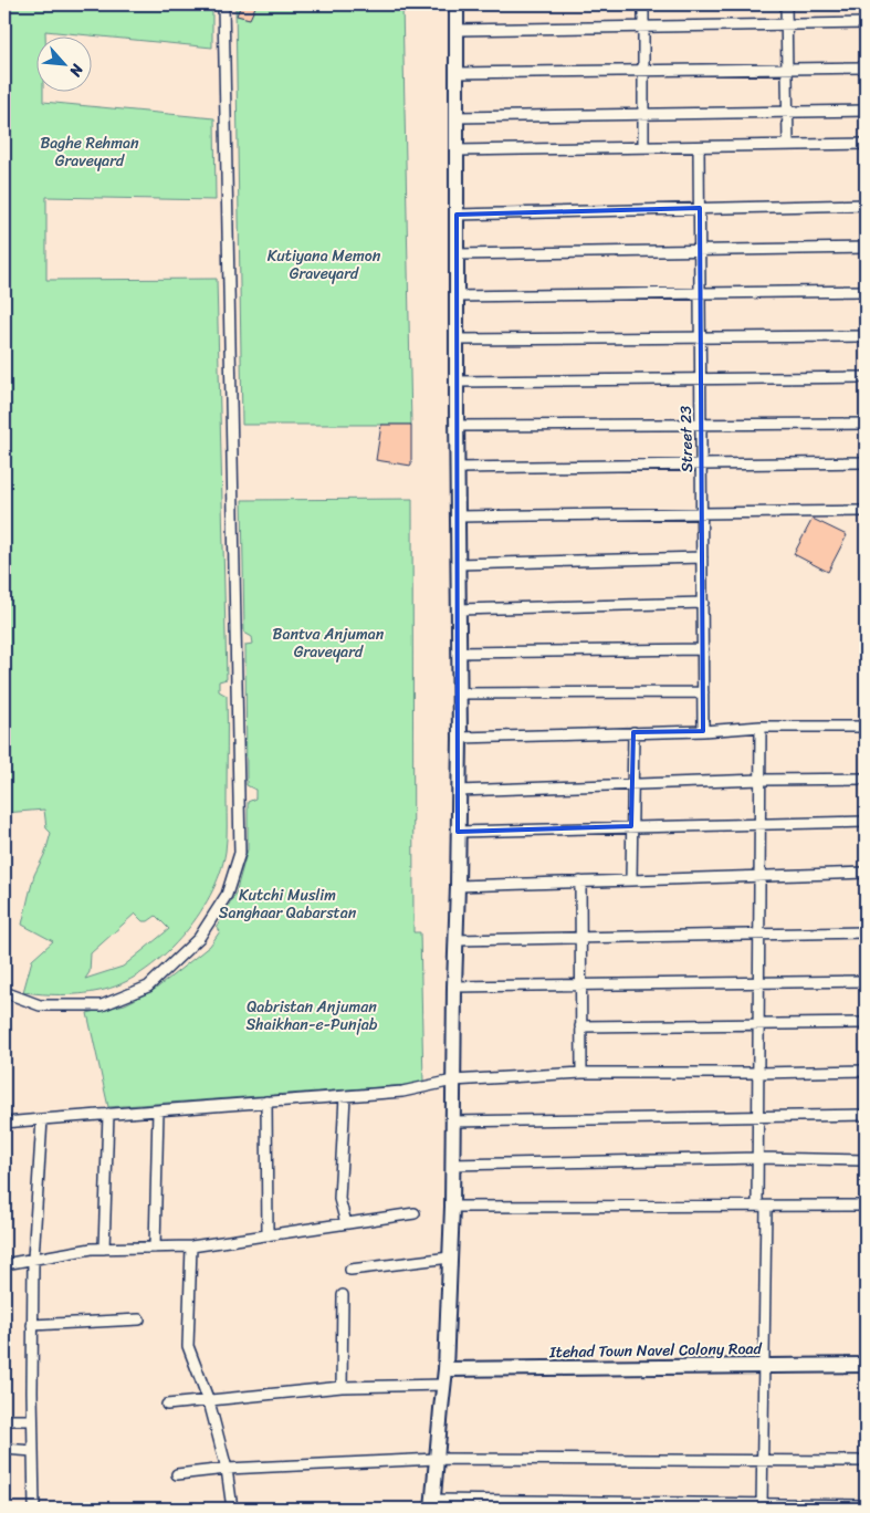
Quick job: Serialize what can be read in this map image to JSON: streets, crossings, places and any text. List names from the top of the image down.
{
  "streets": {
    "street": ["Street 23", "Itehad Town Navel Colony Road"]
  },
  "parks": [
    "Baghe Rehman Graveyard",
    "Kutiyana Memon Graveyard",
    "Bantva Anjuman Graveyard",
    "Kutchi Muslim Sanghaar Qabarstan",
    "Qabristan Anjuman Shaikhan-e-Punjab"
  ],
  "north": "bottom right"
}
